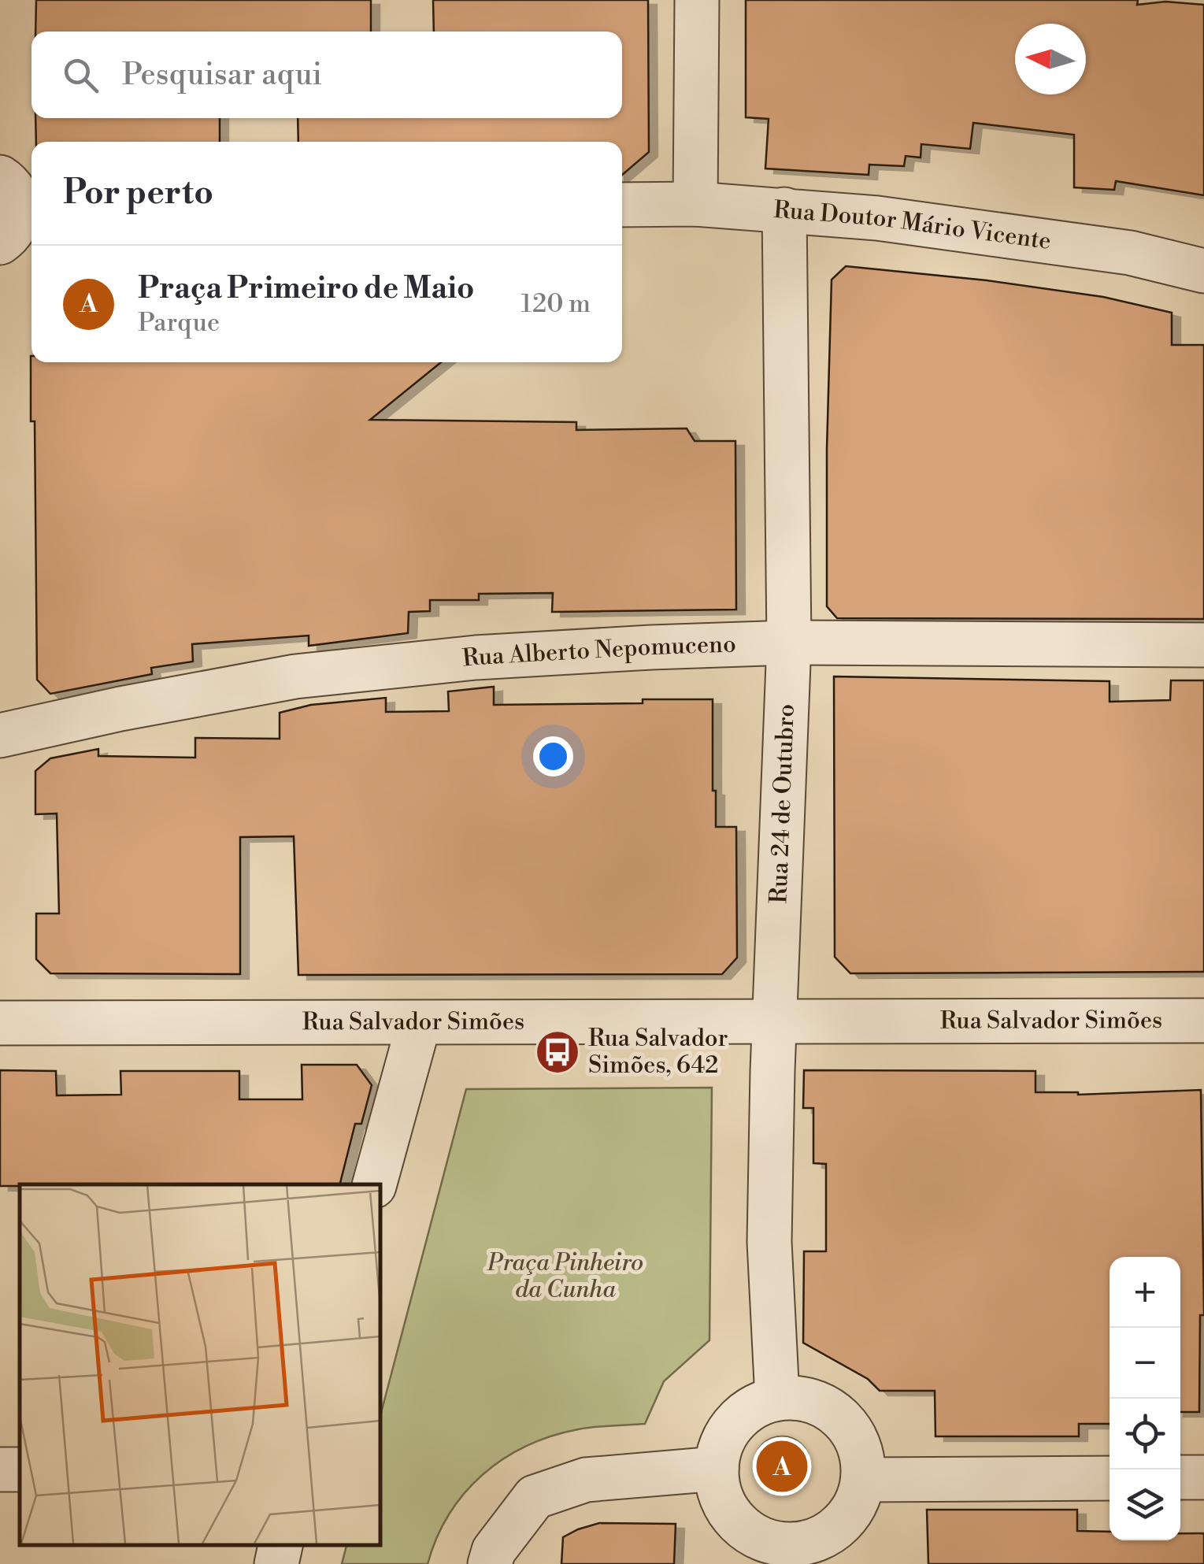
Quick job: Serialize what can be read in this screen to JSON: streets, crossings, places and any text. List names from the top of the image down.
{
  "streets": {
    "street": [
      "Rua Doutor Mário Vicente",
      "Rua Alberto Nepomuceno",
      "Rua 24 de Outubro",
      "Rua Salvador Simões"
    ]
  },
  "crossings": [
    ["Rua Doutor Mário Vicente", "Rua 24 de Outubro"],
    ["Rua Alberto Nepomuceno", "Rua 24 de Outubro"],
    ["Rua 24 de Outubro", "Rua Salvador Simões"]
  ],
  "parks": ["Praça Pinheiro da Cunha"],
  "places": {
    "bus stop": ["Rua Salvador Simões, 642"]
  },
  "north": "left",
  "page": {
    "search": "Pesquisar aqui",
    "heading": "Por perto",
    "list": [
      {
        "mark": "A",
        "name": "Praça Primeiro de Maio",
        "note": "Parque",
        "value": "120 m"
      }
    ],
    "map_buttons": ["+", "−"],
    "pins": "A"
  }
}
